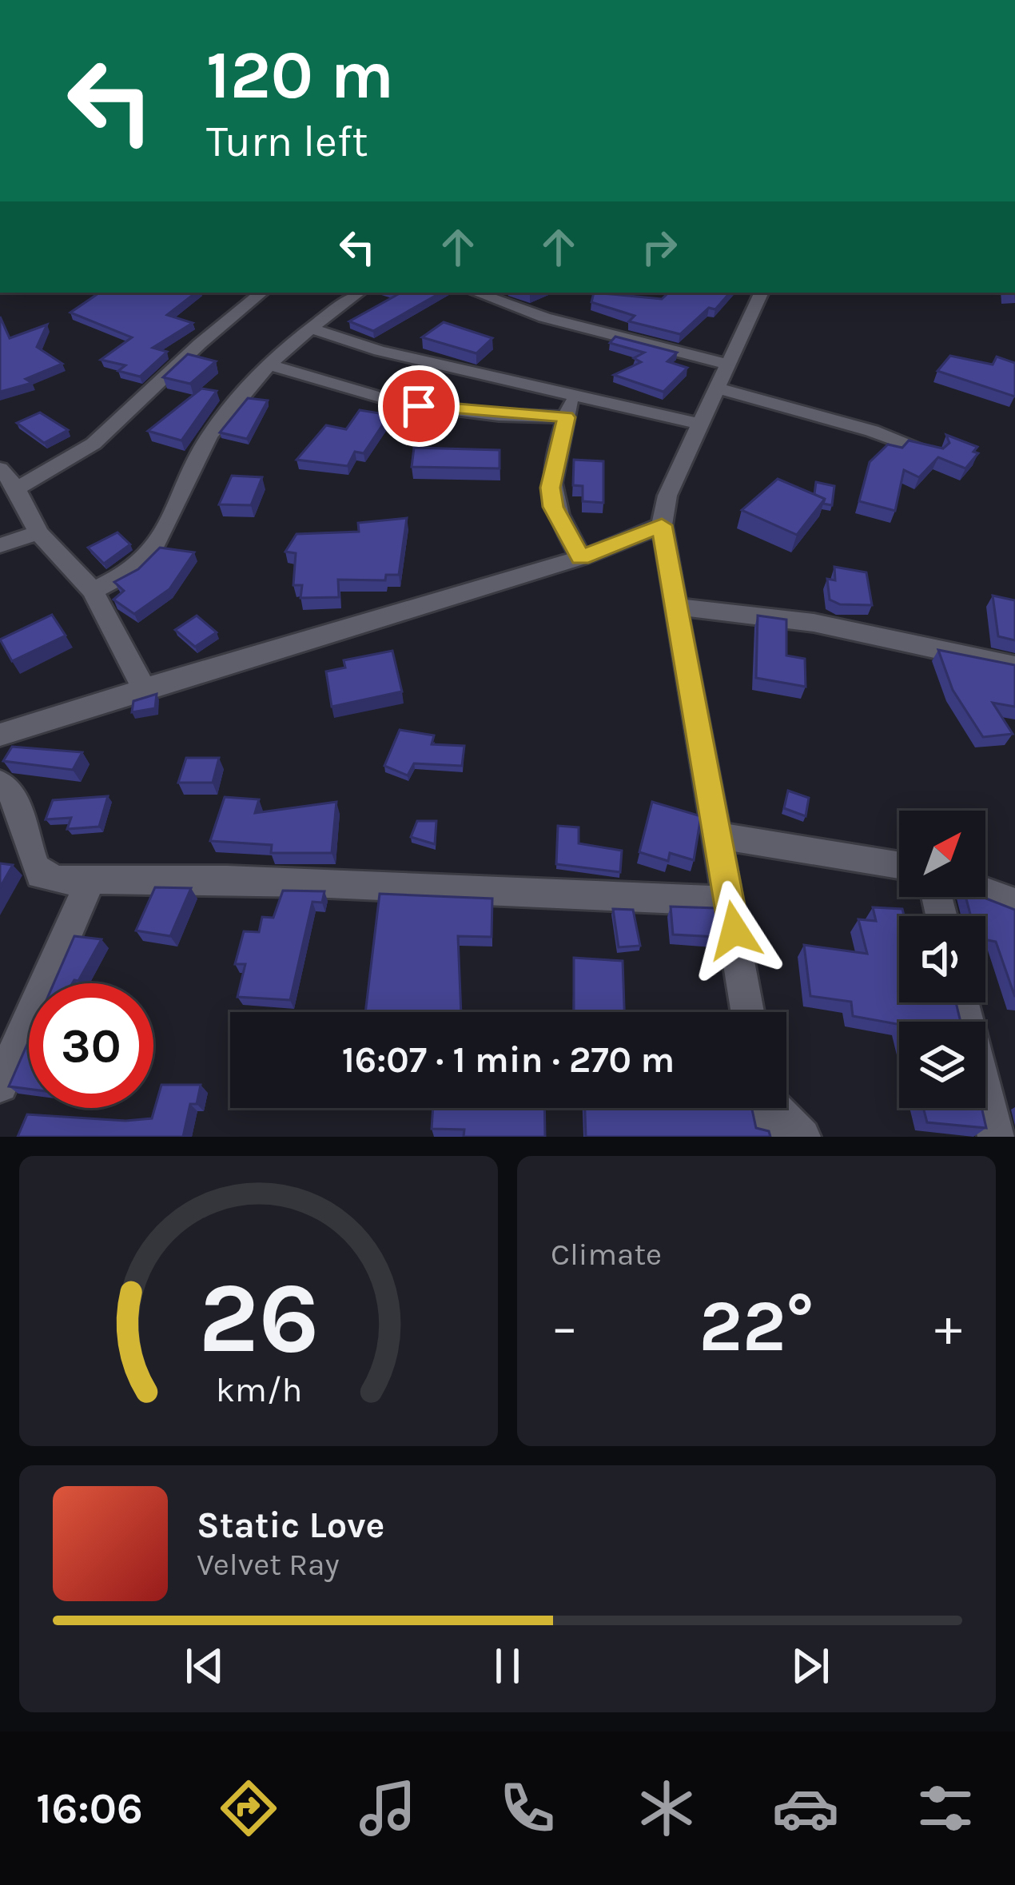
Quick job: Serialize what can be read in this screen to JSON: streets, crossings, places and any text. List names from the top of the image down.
{
  "north": "top right",
  "page": {
    "turn": ["120 m", "Turn left"],
    "limit": "30",
    "trip": "16:07 · 1 min · 270 m",
    "tile": "Climate",
    "heat": ["−", "22°", "+"],
    "song": ["Static Love", "Velvet Ray"],
    "tabs": "16:06",
    "gauge": ["26", "km/h"]
  }
}
